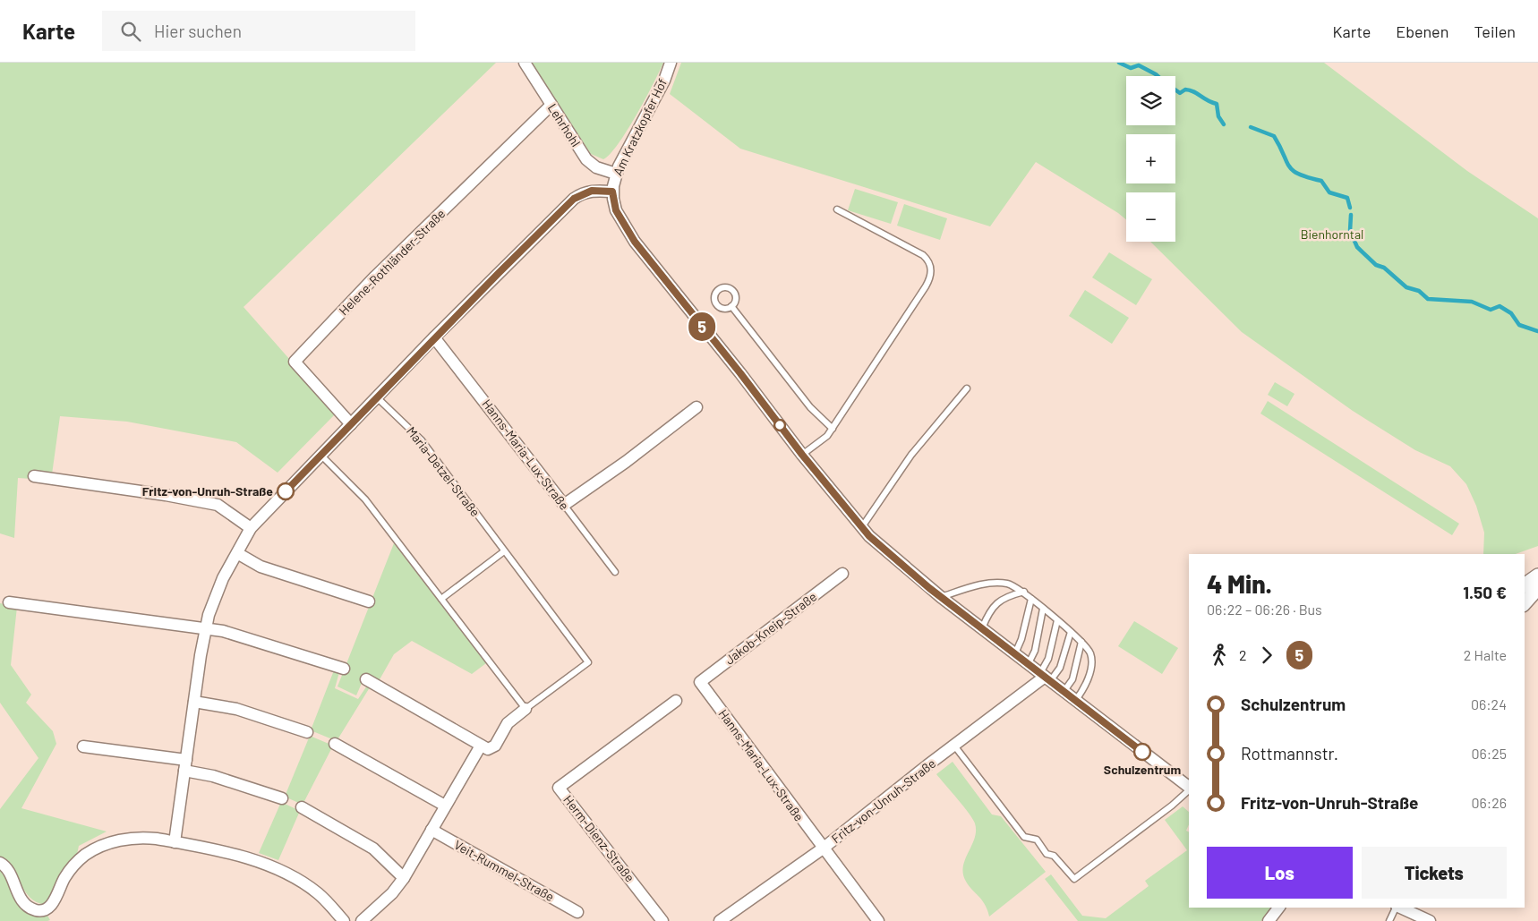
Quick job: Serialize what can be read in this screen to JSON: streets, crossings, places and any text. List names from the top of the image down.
{
  "streets": {
    "street": [
      "Lehrhohl",
      "Am Kratzkopfer Hof",
      "Helene-Rothländer-Straße",
      "Hanns-Maria-Lux-Straße",
      "Jakob-Kneip-Straße",
      "Fritz-von-Unruh-Straße",
      "Herm-Dienz-Straße",
      "Veit-Rummel-Straße"
    ],
    "lane": ["Maria-Detzel-Straße"]
  },
  "crossings": [
    ["Lehrhohl", "Am Kratzkopfer Hof"],
    ["Lehrhohl", "Helene-Rothländer-Straße"],
    ["Hanns-Maria-Lux-Straße", "Jakob-Kneip-Straße"],
    ["Hanns-Maria-Lux-Straße", "Fritz-von-Unruh-Straße"]
  ],
  "parks": ["Bienhorntal"],
  "places": ["Fritz-von-Unruh-Straße", "Schulzentrum"],
  "lines": ["bus line 5"],
  "page": {
    "header": "Karte",
    "search": "Hier suchen",
    "nav": ["Karte", "Ebenen", "Teilen"],
    "on_map": "5",
    "map_buttons": ["+", "−"],
    "heading": ["4 Min.", "06:22 – 06:26 · Bus", "1.50 €"],
    "legs": ["2", "5", "2 Halte"],
    "list": [
      {
        "name": "Schulzentrum",
        "value": "06:24"
      },
      {
        "name": "Rottmannstr.",
        "value": "06:25"
      },
      {
        "name": "Fritz-von-Unruh-Straße",
        "value": "06:26"
      }
    ],
    "buttons": ["Los", "Tickets"]
  }
}
